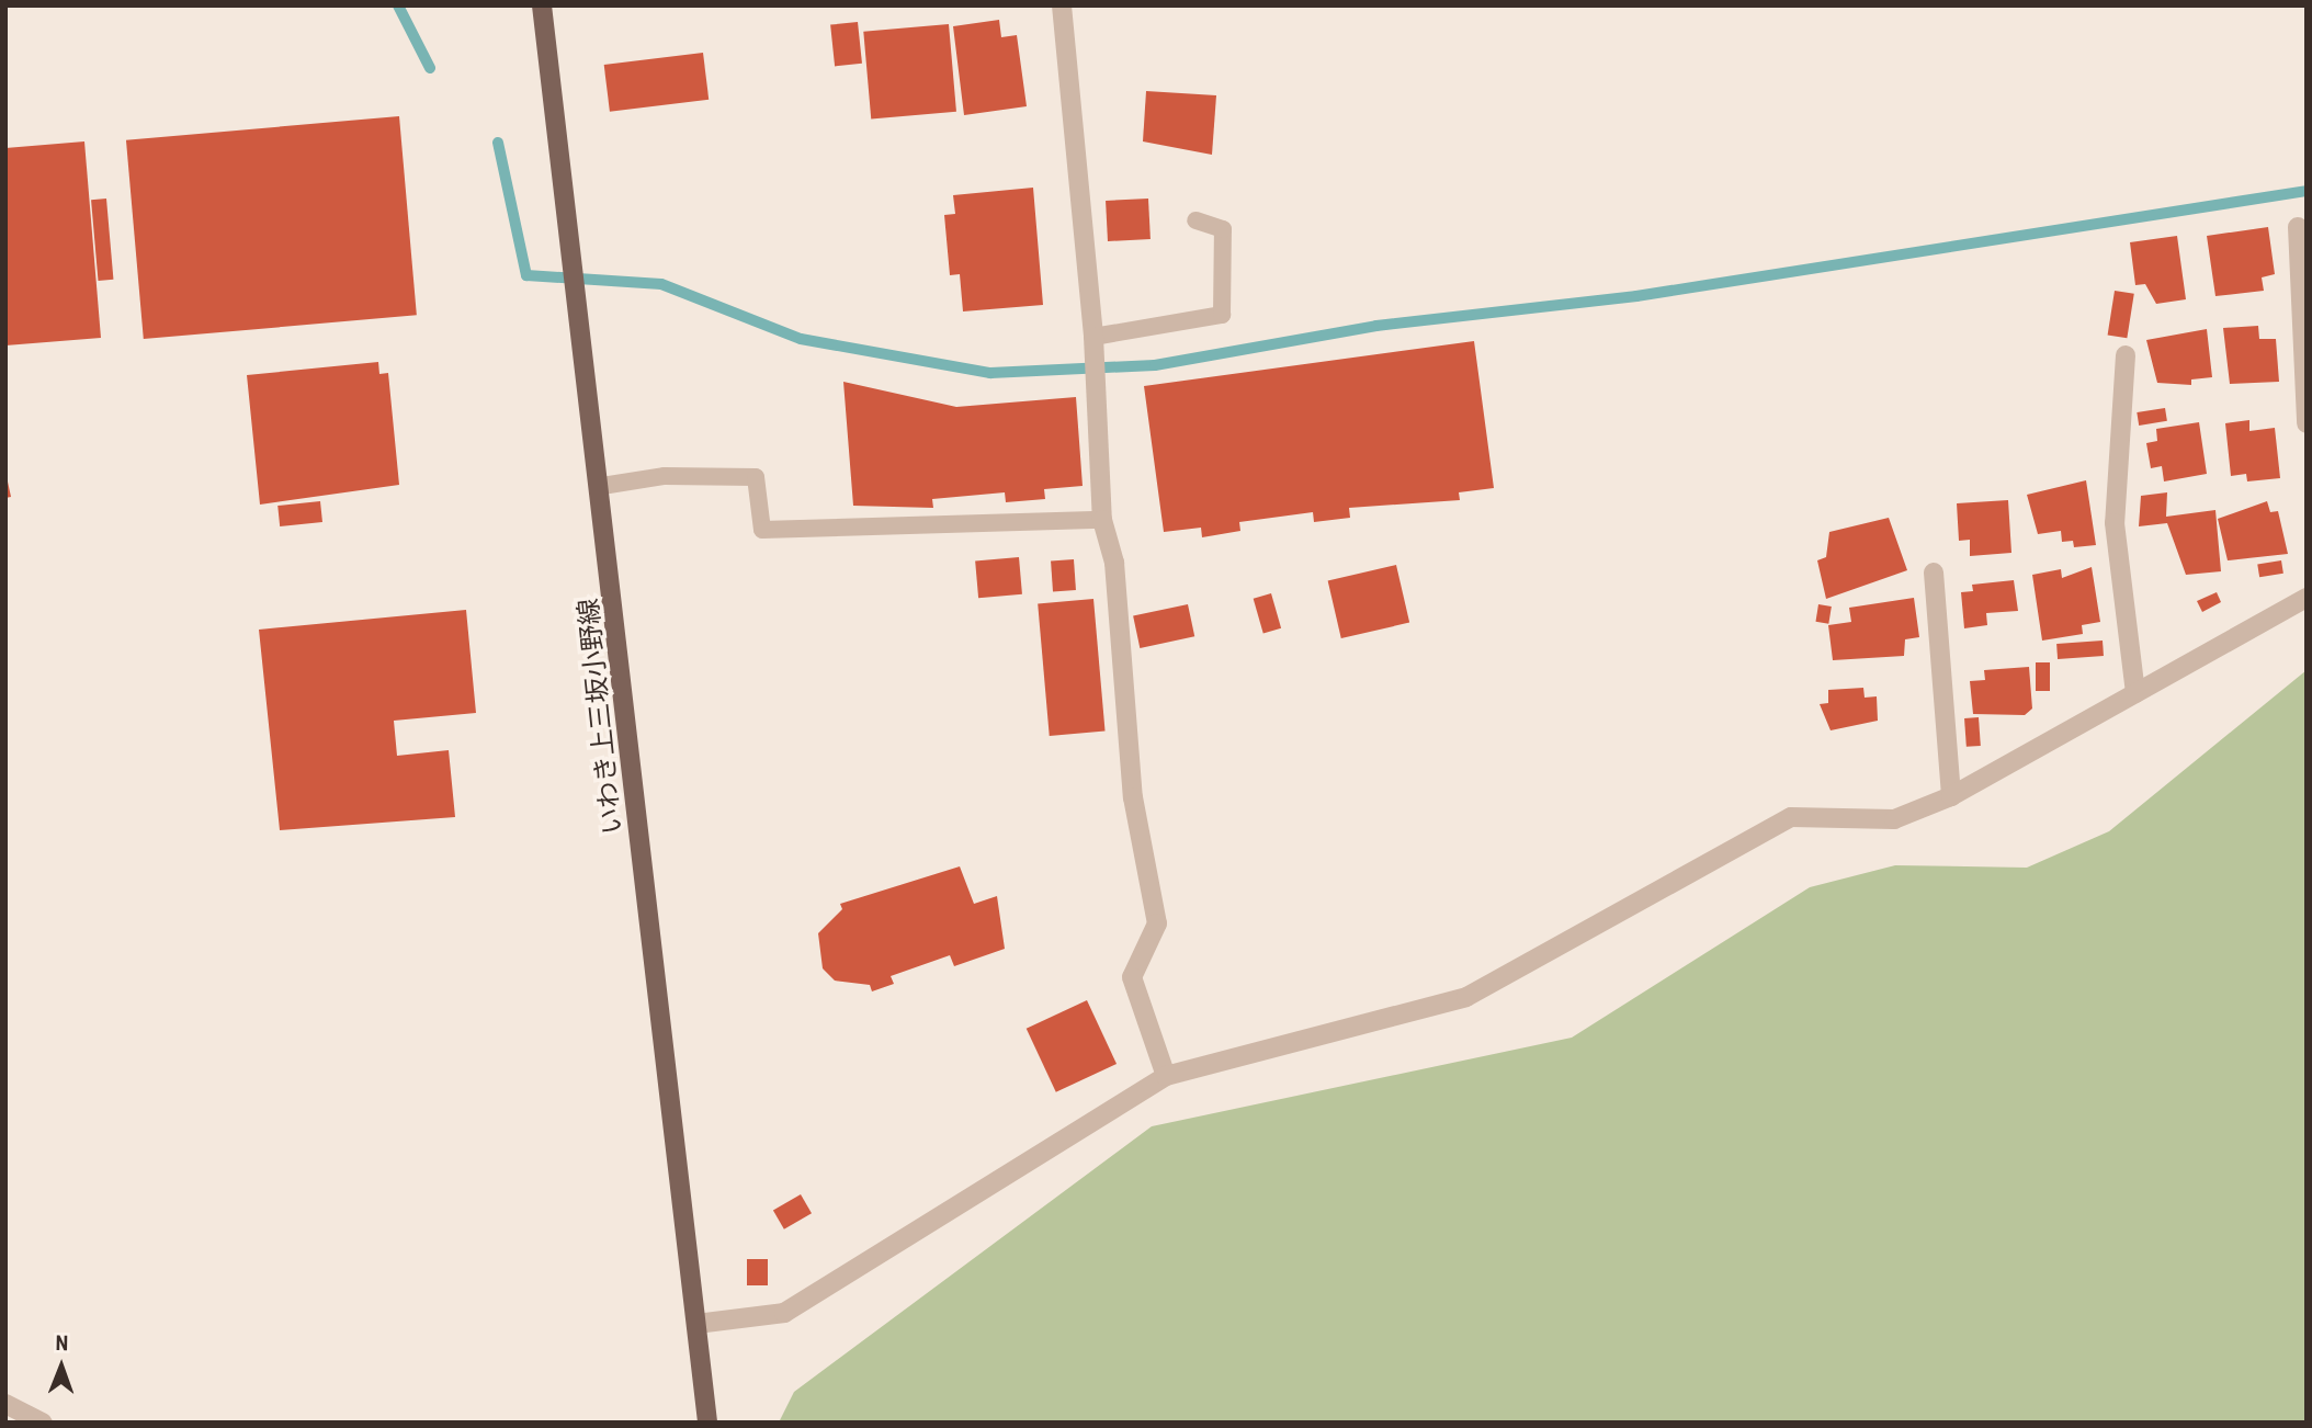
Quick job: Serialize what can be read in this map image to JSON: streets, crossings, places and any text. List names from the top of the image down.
{
  "streets": {
    "main road": ["いわき上三坂小野線"]
  },
  "north": "top"
}
